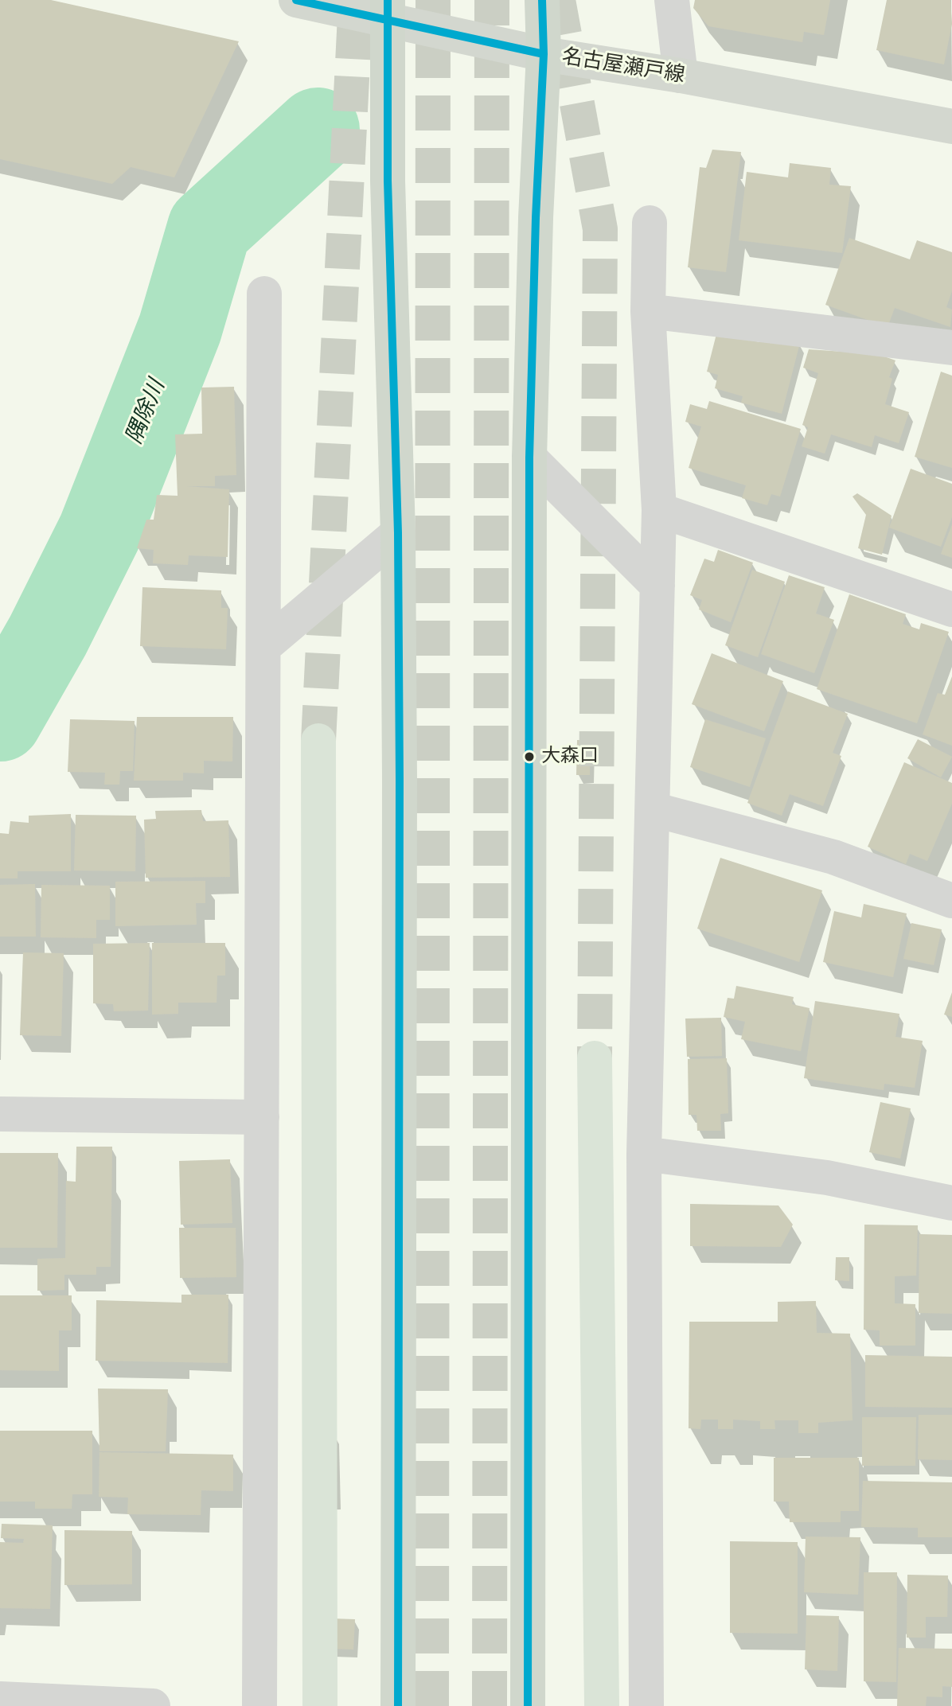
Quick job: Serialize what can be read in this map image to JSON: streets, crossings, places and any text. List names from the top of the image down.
{
  "streets": {
    "main road": ["名古屋瀬戸線"]
  },
  "water": ["隅除川"],
  "places": ["大森口"]
}
